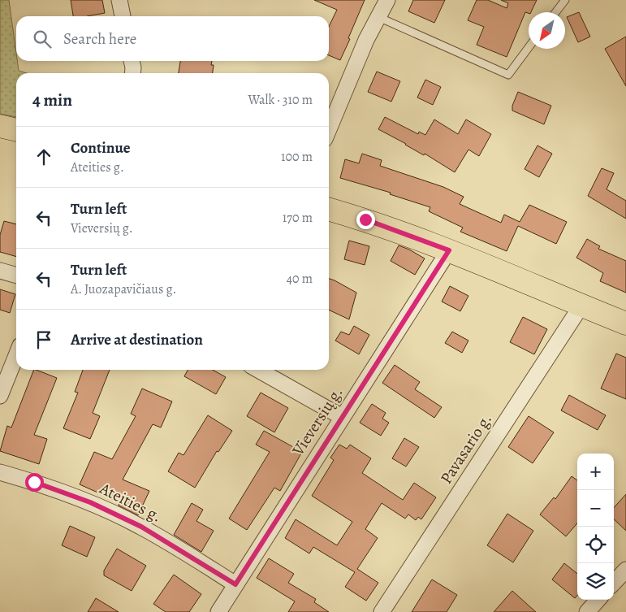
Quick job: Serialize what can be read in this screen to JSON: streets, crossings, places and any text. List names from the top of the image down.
{
  "streets": {
    "street": ["Vieversių g.", "Pavasario g.", "Ateities g."]
  },
  "crossings": [
    ["Vieversių g.", "Ateities g."]
  ],
  "north": "bottom left",
  "page": {
    "search": "Search here",
    "heading": ["4 min", "Walk · 310 m"],
    "list": [
      ["Continue", "Ateities g.", "100 m"],
      ["Turn left", "Vieversių g.", "170 m"],
      ["Turn left", "A. Juozapavičiaus g.", "40 m"],
      "Arrive at destination"
    ],
    "map_buttons": ["+", "−"]
  }
}
